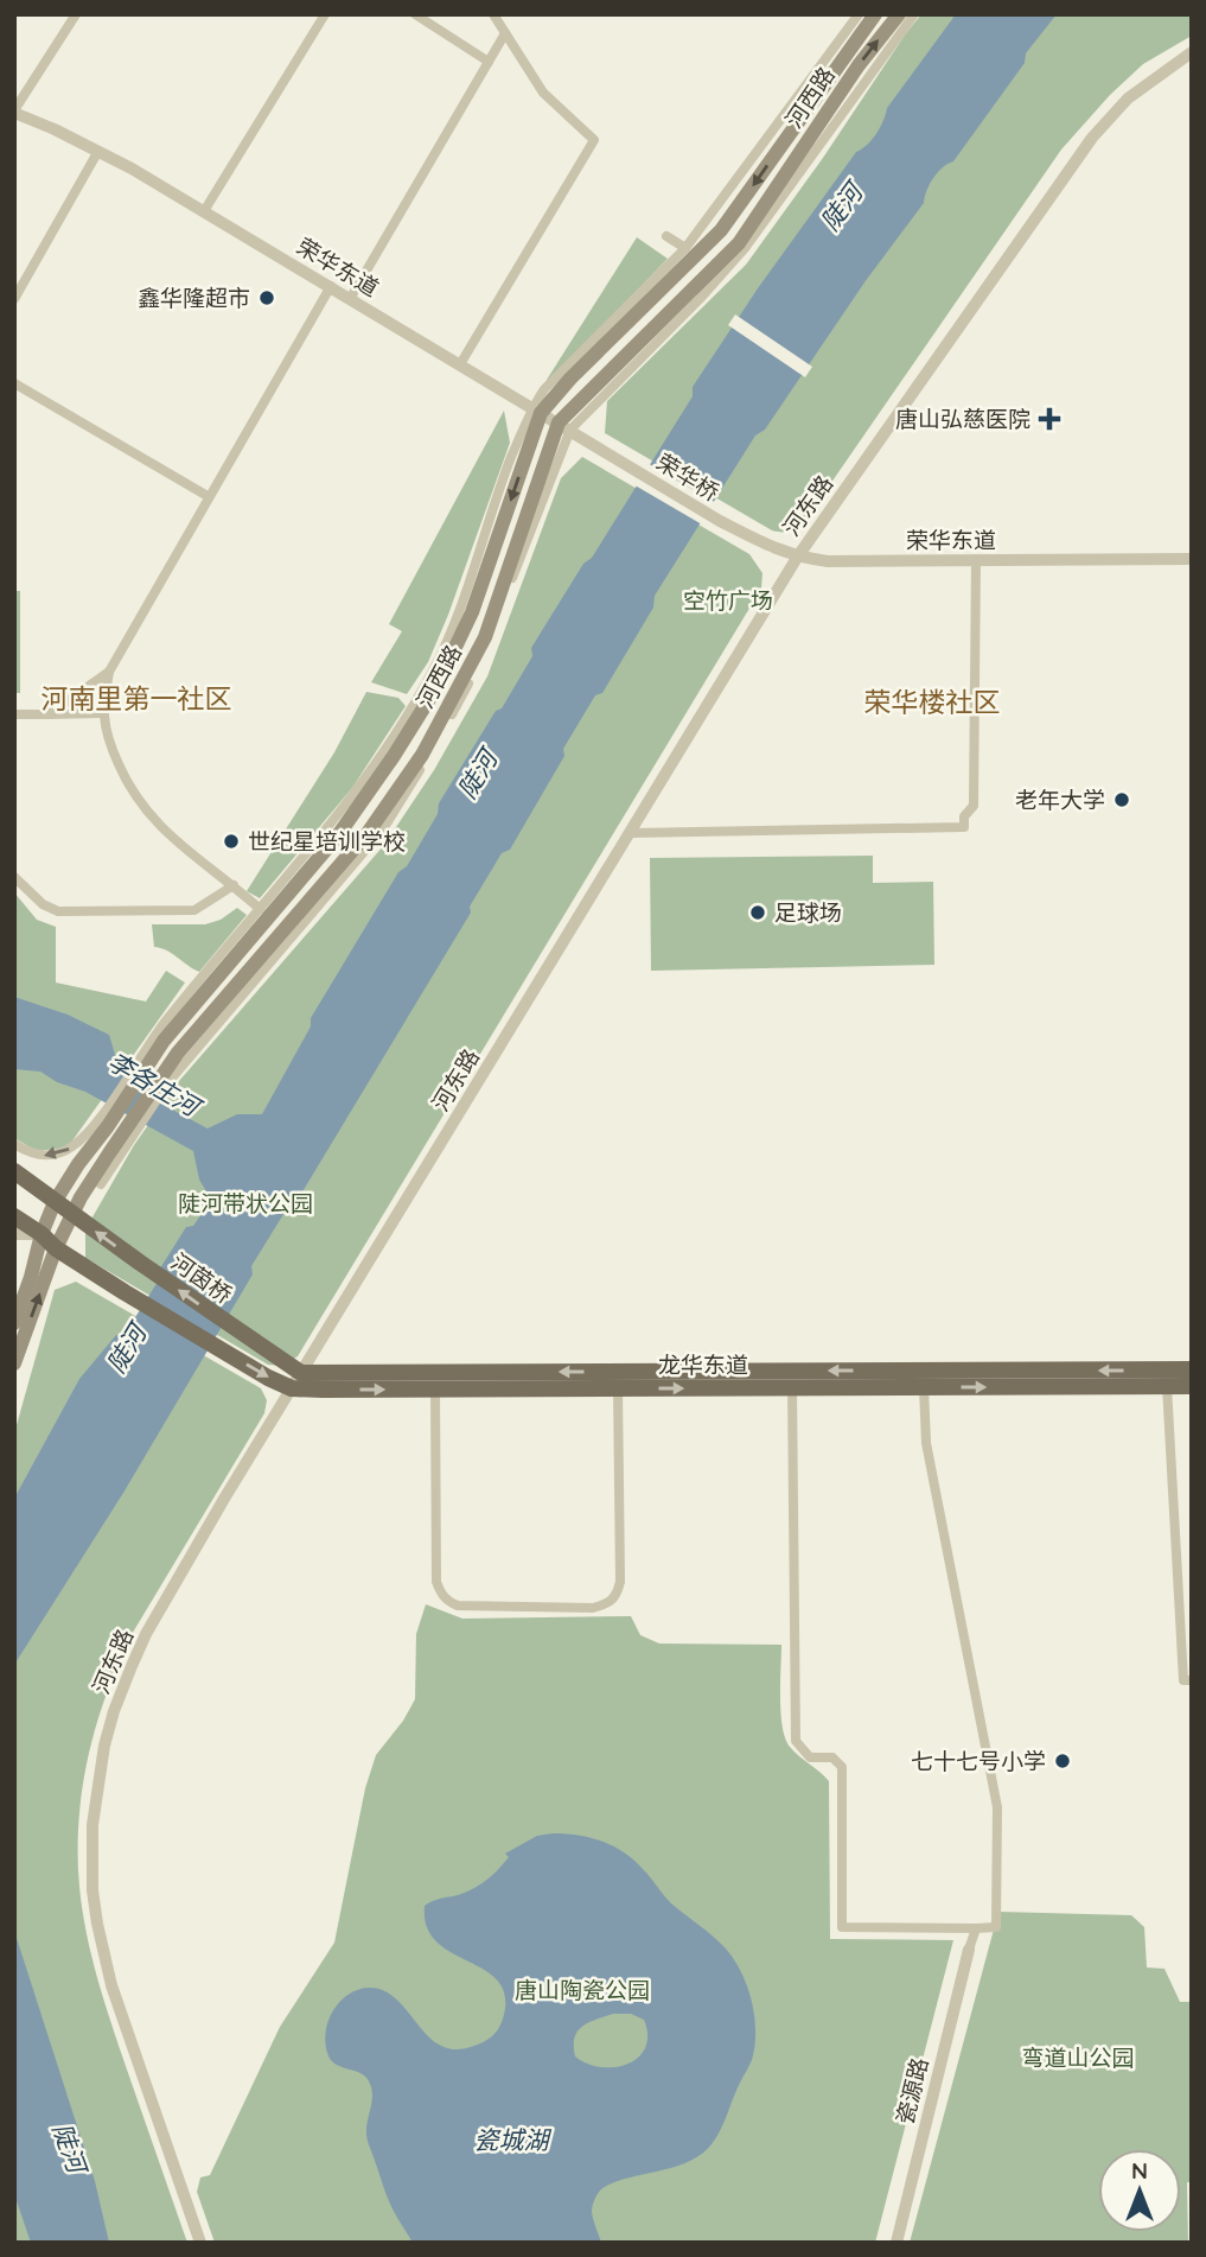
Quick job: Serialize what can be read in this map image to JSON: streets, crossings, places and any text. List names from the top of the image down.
{
  "streets": {
    "main road": ["河西路", "河茵桥", "龙华东道"],
    "street": [
      "荣华东道",
      "荣华桥",
      "河东路",
      "瓷源路"
    ]
  },
  "crossings": [
    ["河西路", "荣华东道"],
    ["河西路", "河茵桥"],
    ["河西路", "龙华东道"],
    ["荣华东道", "荣华桥"],
    ["荣华东道", "河东路"],
    ["河东路", "河茵桥"],
    ["河东路", "龙华东道"],
    ["河茵桥", "龙华东道"]
  ],
  "one_way": ["河茵桥"],
  "districts": ["河南里第一社区", "荣华楼社区"],
  "water": ["陡河", "李各庄河", "瓷城湖"],
  "parks": [
    "空竹广场",
    "陡河带状公园",
    "唐山陶瓷公园",
    "弯道山公园"
  ],
  "places": {
    "other": [
      "鑫华隆超市",
      "老年大学",
      "世纪星培训学校",
      "足球场",
      "七十七号小学"
    ],
    "health": ["唐山弘慈医院"]
  },
  "north": "top"
}
